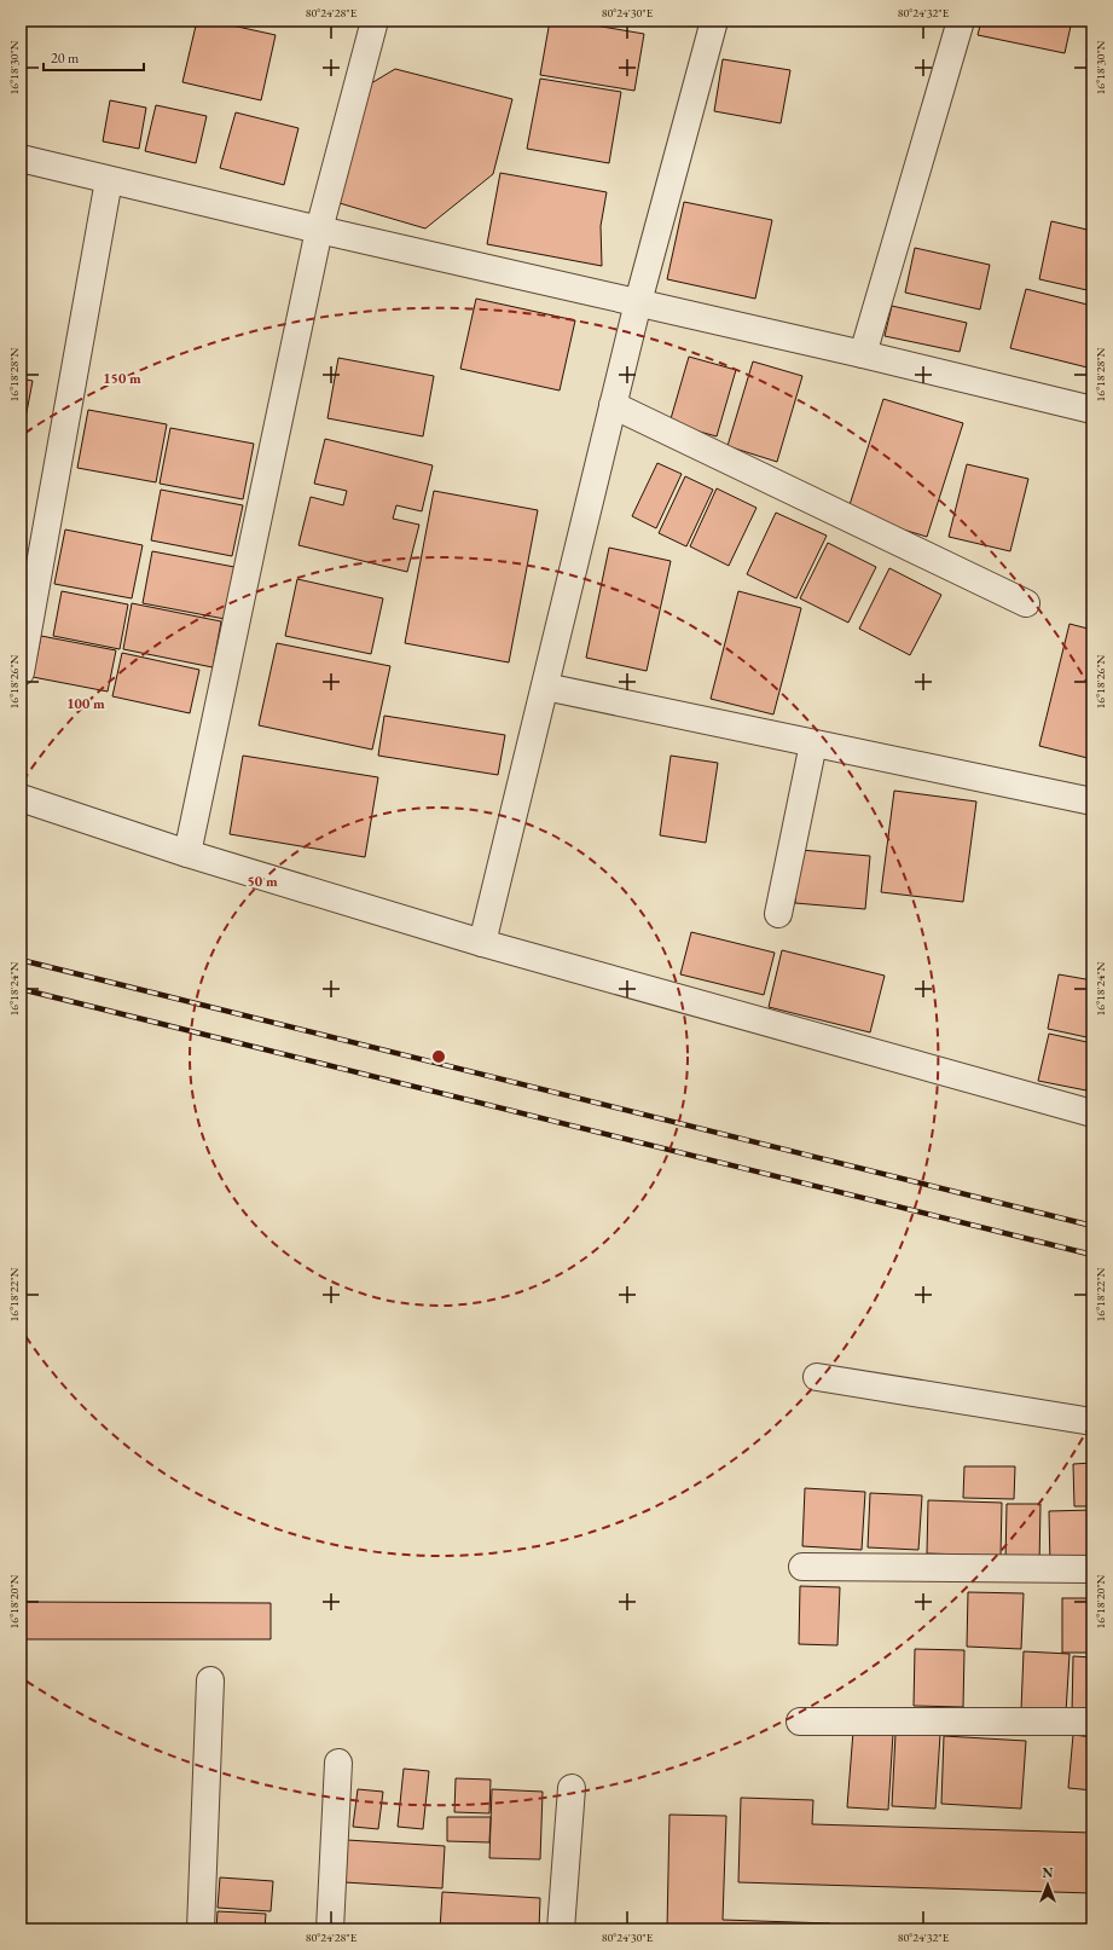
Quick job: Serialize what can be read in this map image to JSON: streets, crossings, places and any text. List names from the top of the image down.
{
  "scale_bar": "20 m",
  "north": "top",
  "coordinates": [
    "80°24'28\"E",
    "80°24'30\"E",
    "80°24'32\"E",
    "16°18'30\"N",
    "16°18'28\"N",
    "16°18'26\"N",
    "16°18'24\"N",
    "16°18'22\"N",
    "16°18'20\"N"
  ],
  "rings": ["150 m", "100 m", "50 m"]
}
